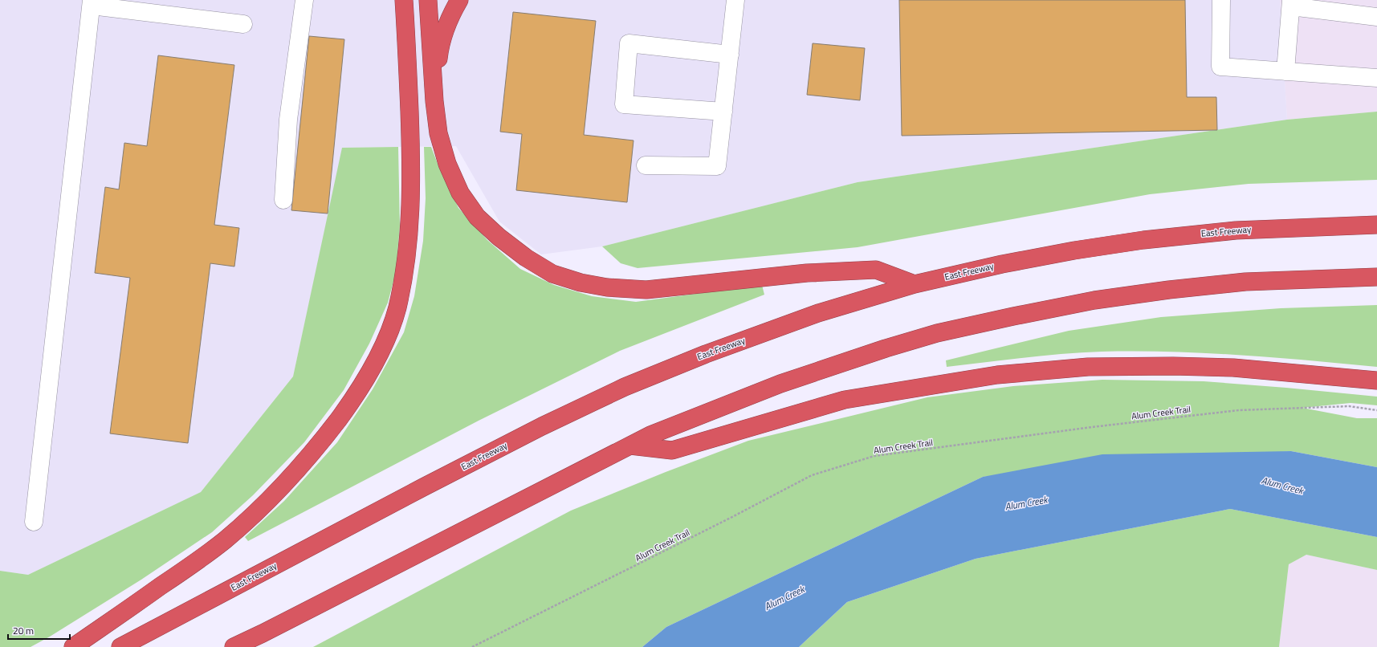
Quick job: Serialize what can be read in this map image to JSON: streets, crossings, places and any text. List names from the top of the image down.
{
  "streets": {
    "highway": ["East Freeway"],
    "path": ["Alum Creek Trail"]
  },
  "water": ["Alum Creek"],
  "scale_bar": "20 m"
}
